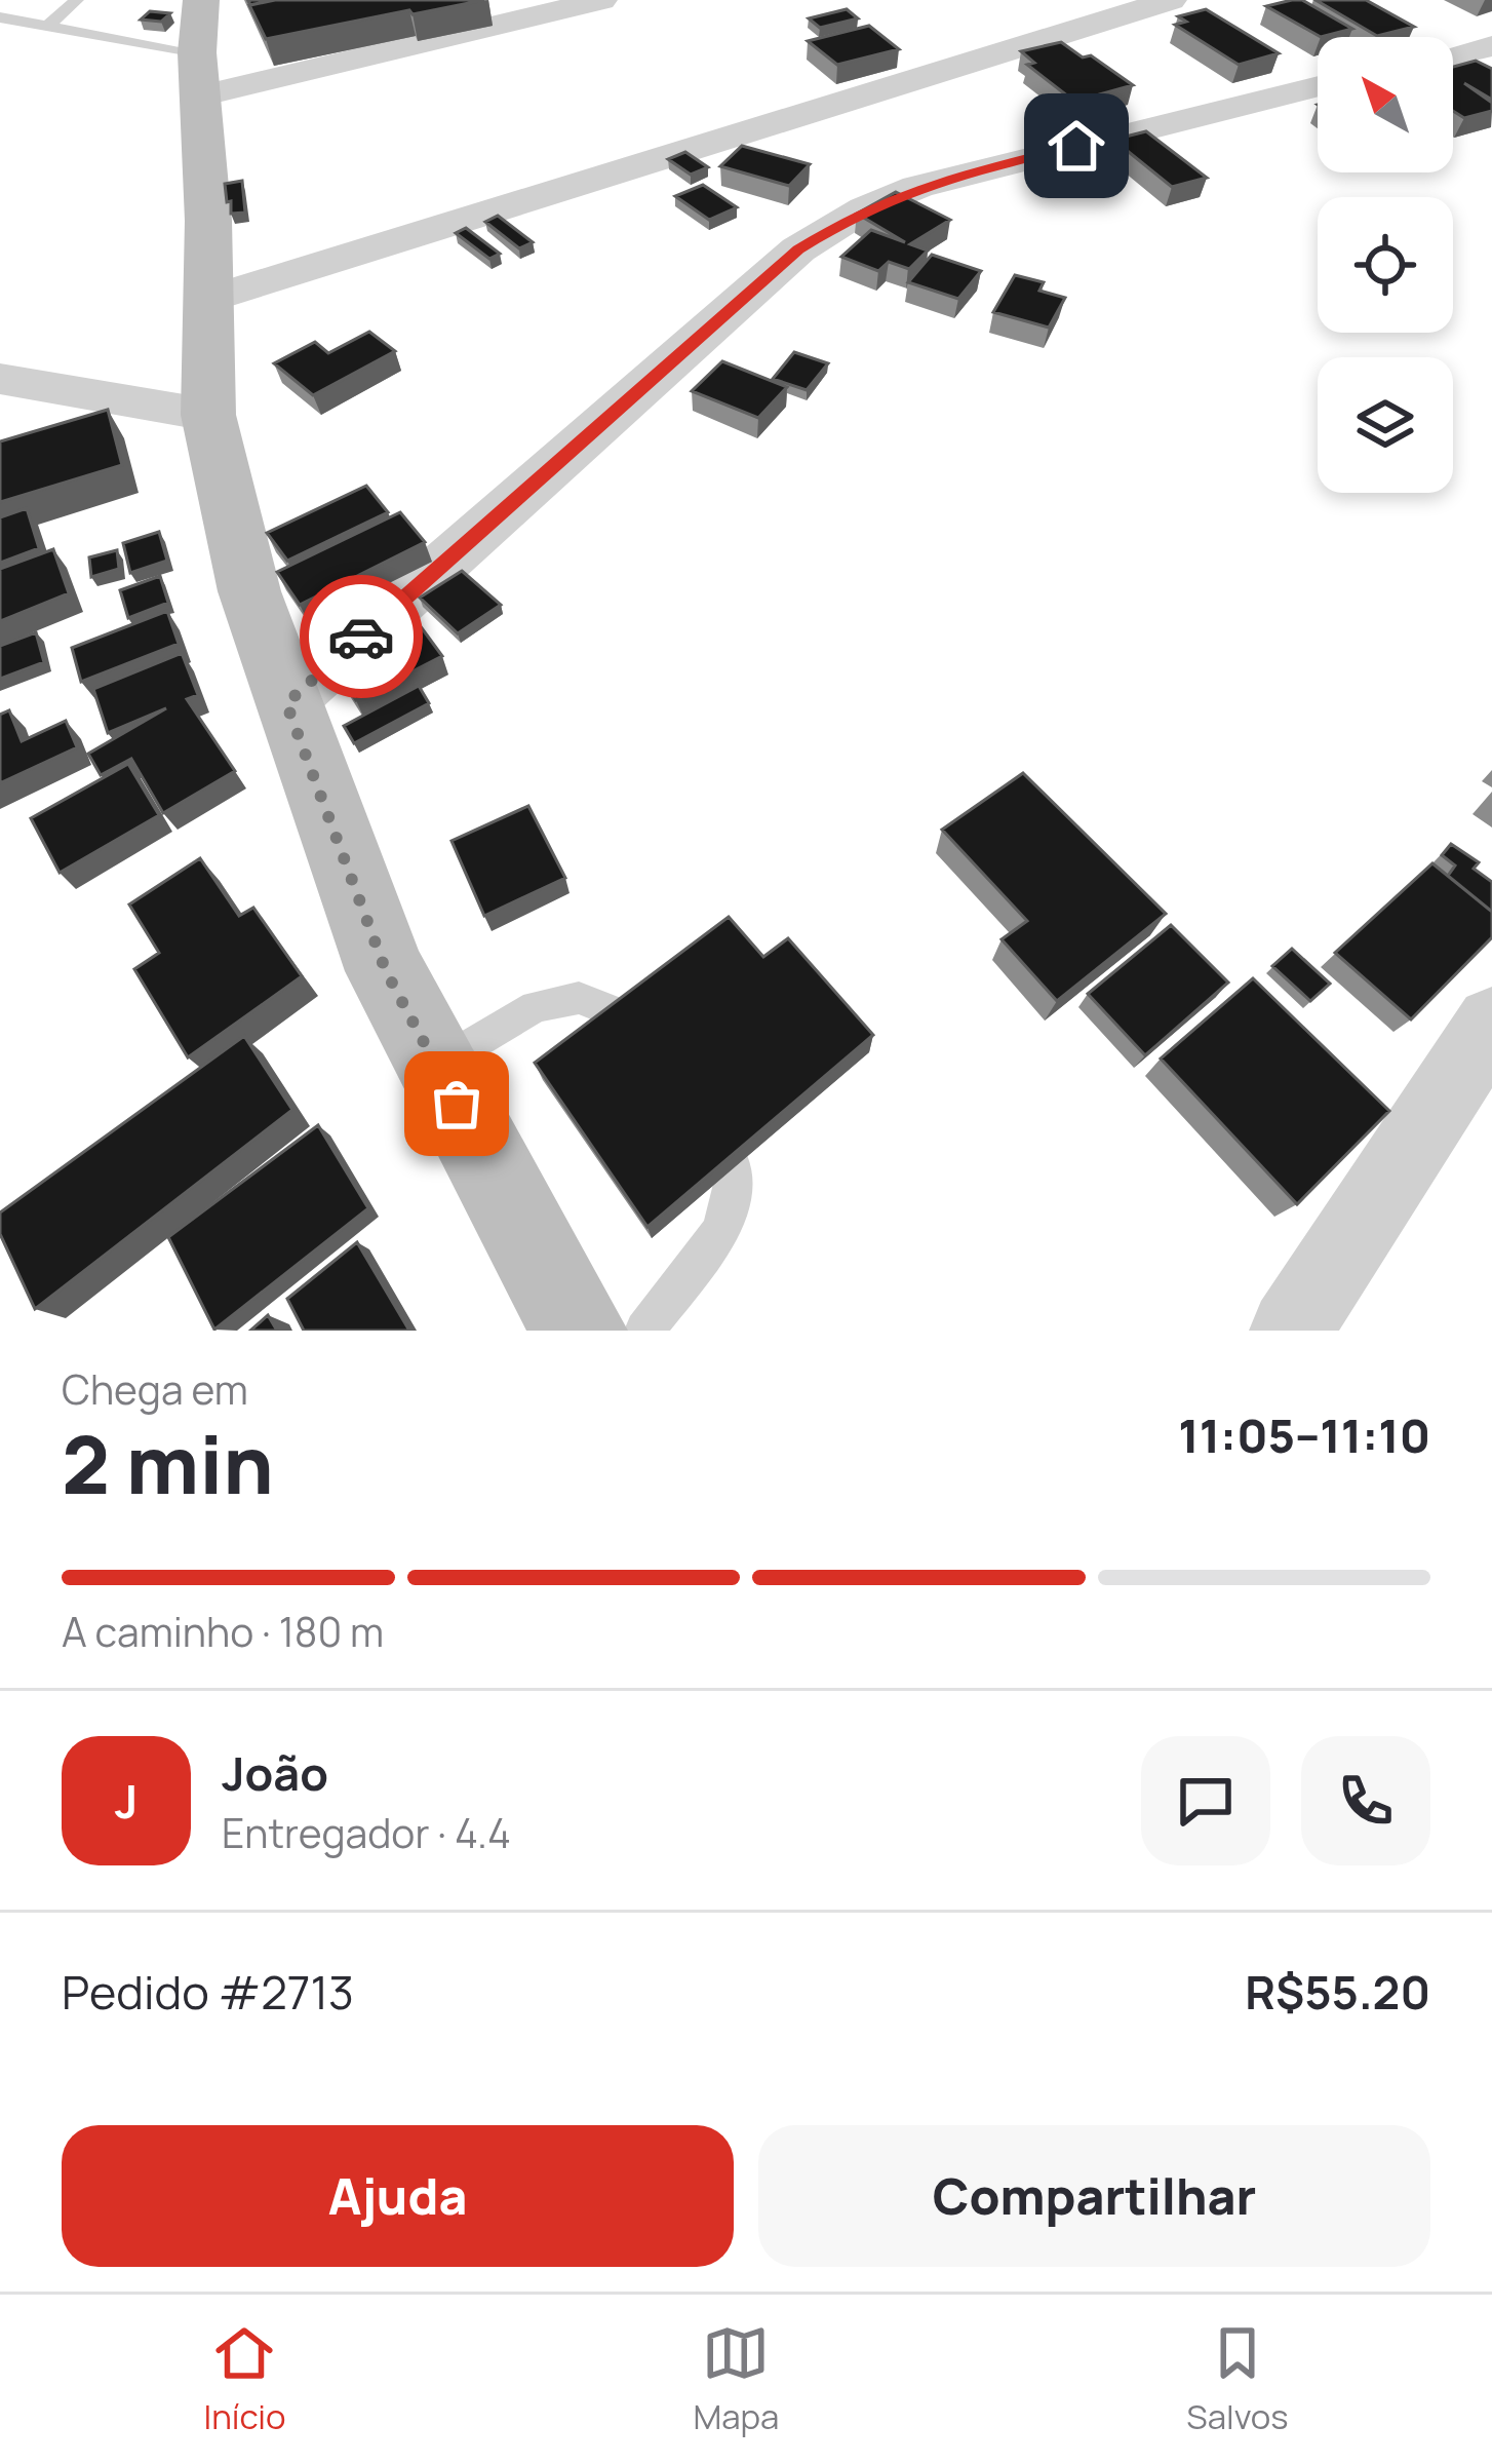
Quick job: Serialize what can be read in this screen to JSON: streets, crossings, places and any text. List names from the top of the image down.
{
  "north": "top left",
  "page": {
    "heading": ["2 min", "Chega em", "11:05–11:10"],
    "panel": [
      "João",
      "Entregador · 4.4",
      "Pedido #2713",
      "R$55.20"
    ],
    "bar": "A caminho · 180 m",
    "round": "J",
    "buttons": ["Ajuda", "Compartilhar"],
    "tabs": ["Início", "Mapa", "Salvos"]
  }
}
